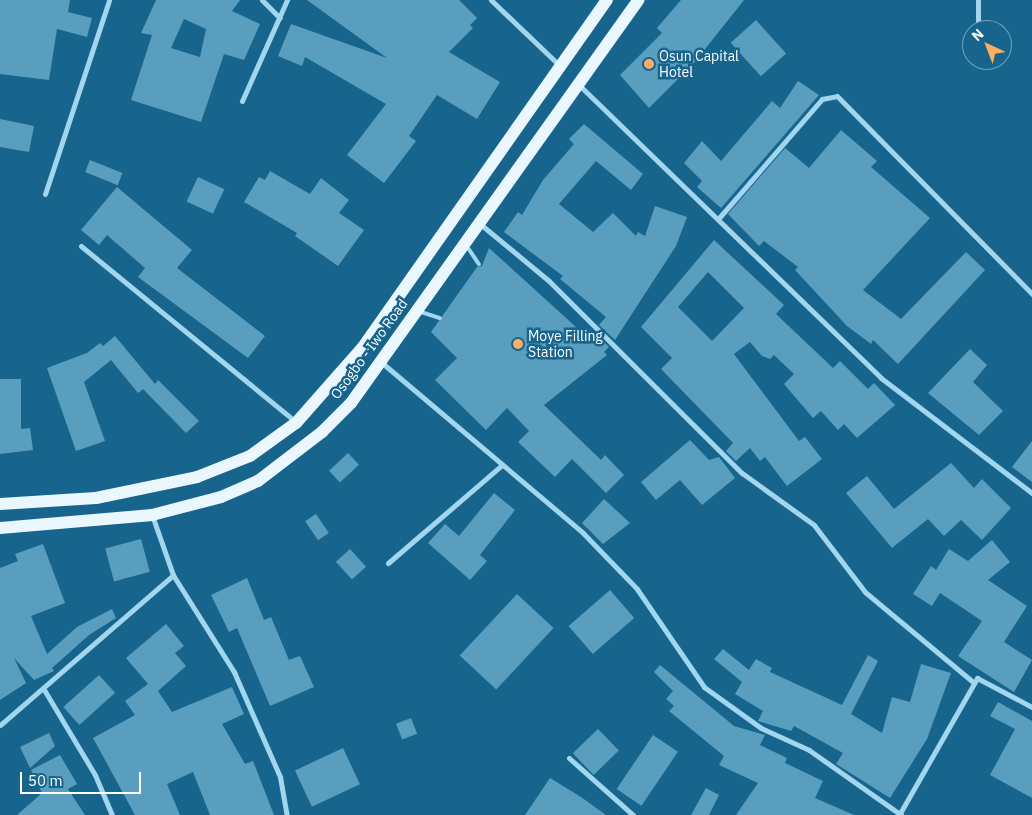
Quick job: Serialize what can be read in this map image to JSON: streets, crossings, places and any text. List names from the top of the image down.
{
  "streets": {
    "main road": ["Osogbo - Iwo Road"]
  },
  "places": ["Osun Capital Hotel", "Moye Filling Station"],
  "scale_bar": "50 m",
  "north": "top left"
}
